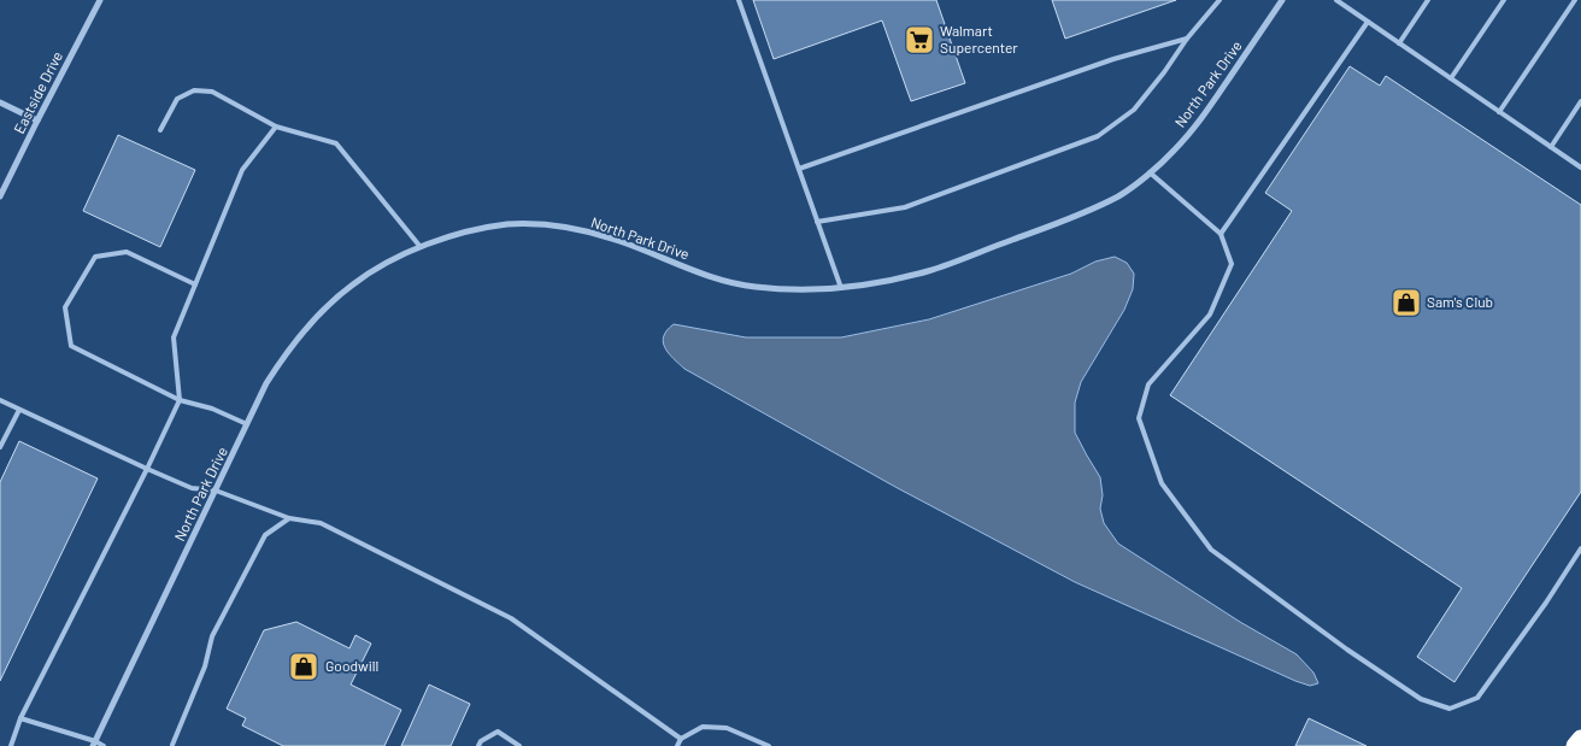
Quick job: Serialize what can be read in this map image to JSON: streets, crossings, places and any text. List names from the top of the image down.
{
  "streets": {
    "street": ["North Park Drive", "Eastside Drive"]
  },
  "places": {
    "supermarket": ["Walmart Supercenter"],
    "shop": ["Sam's Club", "Goodwill"]
  }
}
